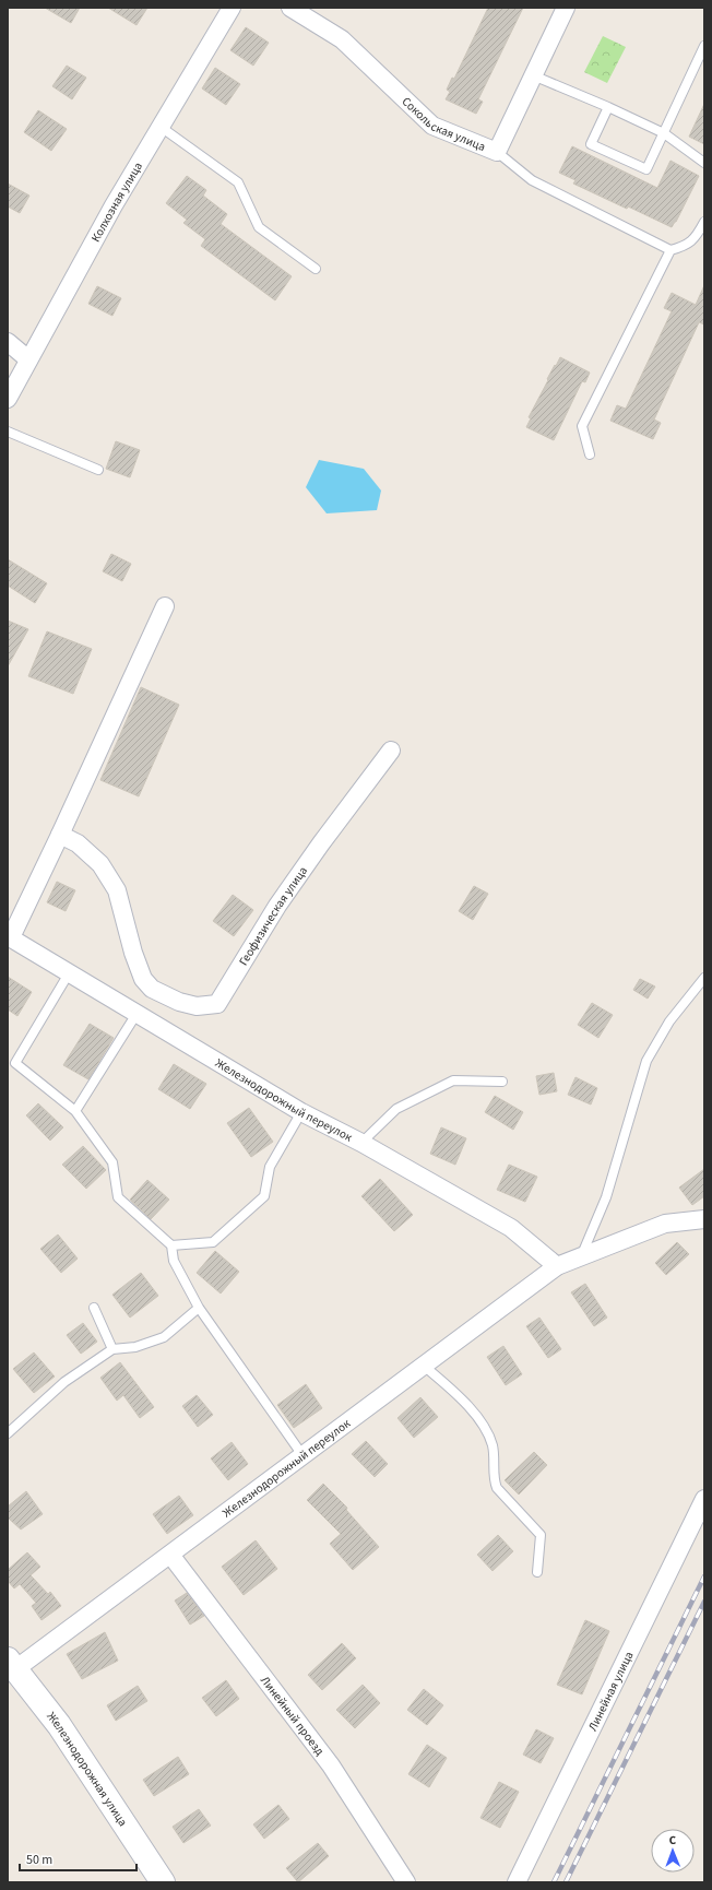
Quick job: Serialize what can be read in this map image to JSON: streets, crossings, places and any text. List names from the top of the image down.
{
  "streets": {
    "street": [
      "Сокольская улица",
      "Колхозная улица",
      "Геофизическая улица",
      "Железнодорожный переулок",
      "Линейная улица",
      "Линейный проезд",
      "Железнодорожная улица"
    ]
  },
  "crossings": [
    ["Железнодорожный переулок", "Линейный проезд"],
    ["Железнодорожный переулок", "Железнодорожная улица"]
  ],
  "scale_bar": "50 m",
  "north": "top"
}
